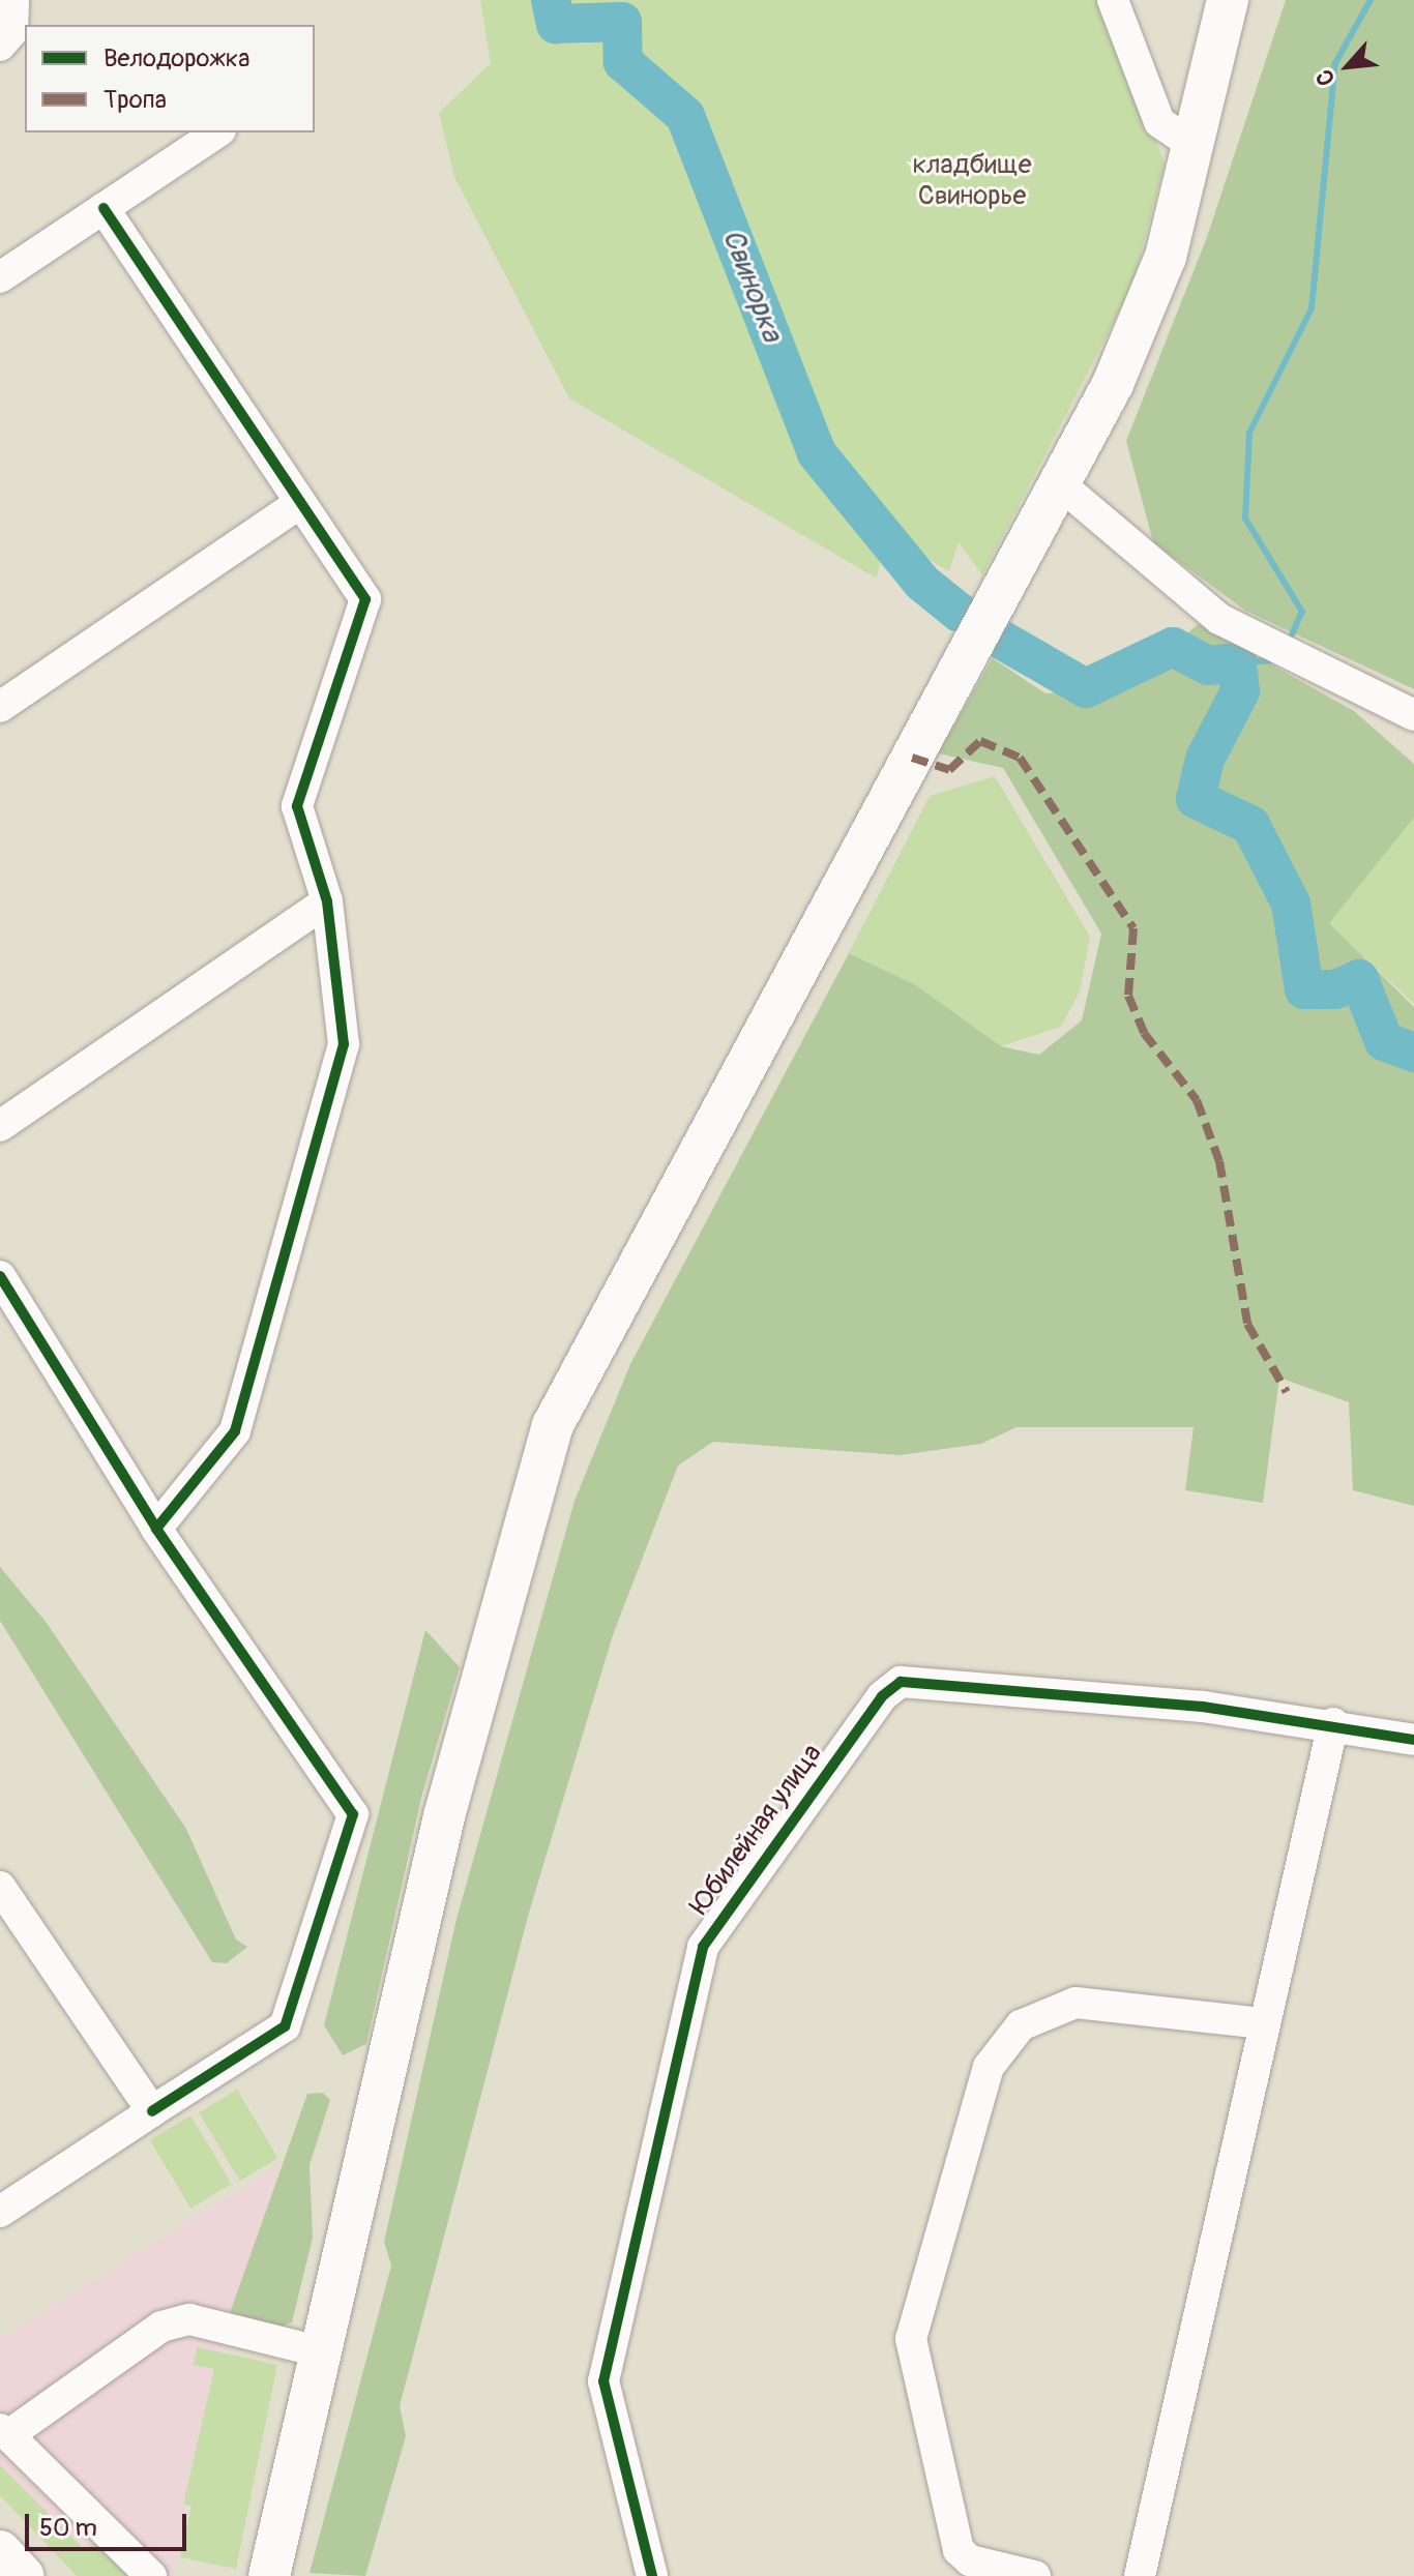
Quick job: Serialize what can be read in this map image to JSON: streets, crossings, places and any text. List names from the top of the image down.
{
  "streets": {
    "street": ["Юбилейная улица"]
  },
  "water": ["Свинорка"],
  "parks": ["кладбище Свинорье"],
  "legend": ["Велодорожка", "Тропа"],
  "scale_bar": "50 m",
  "north": "bottom left"
}
